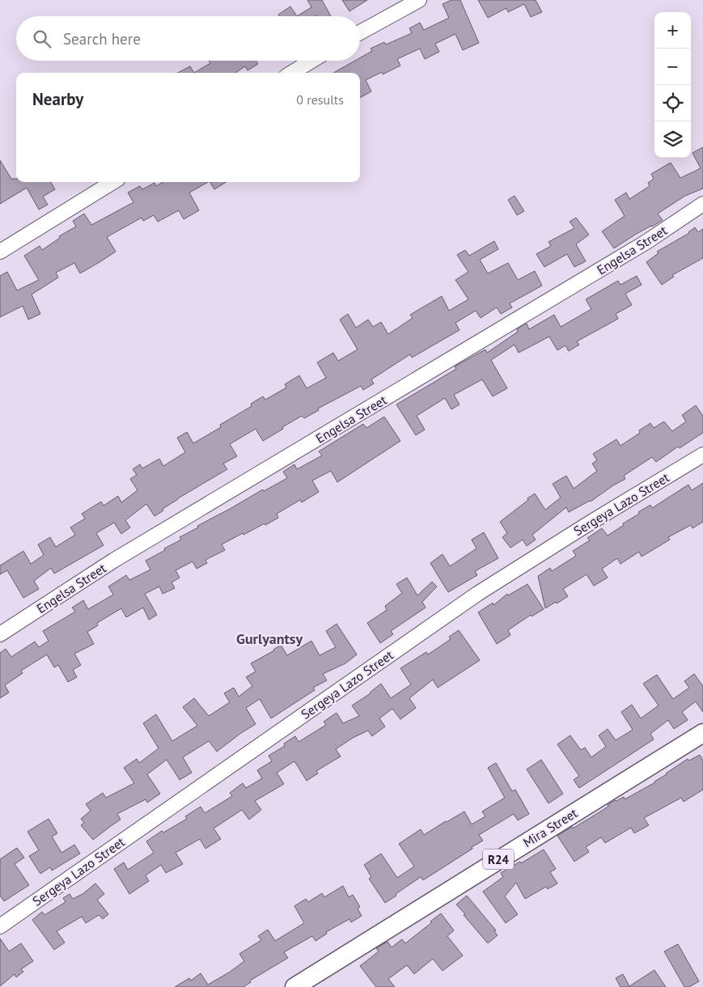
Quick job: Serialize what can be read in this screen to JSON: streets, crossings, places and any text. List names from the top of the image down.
{
  "streets": {
    "main road": ["Mira Street", "R24"],
    "street": ["Engelsa Street", "Sergeya Lazo Street"]
  },
  "districts": ["Gurlyantsy"],
  "page": {
    "map_buttons": ["+", "−"],
    "search": "Search here",
    "heading": ["Nearby", "0 results"]
  }
}
